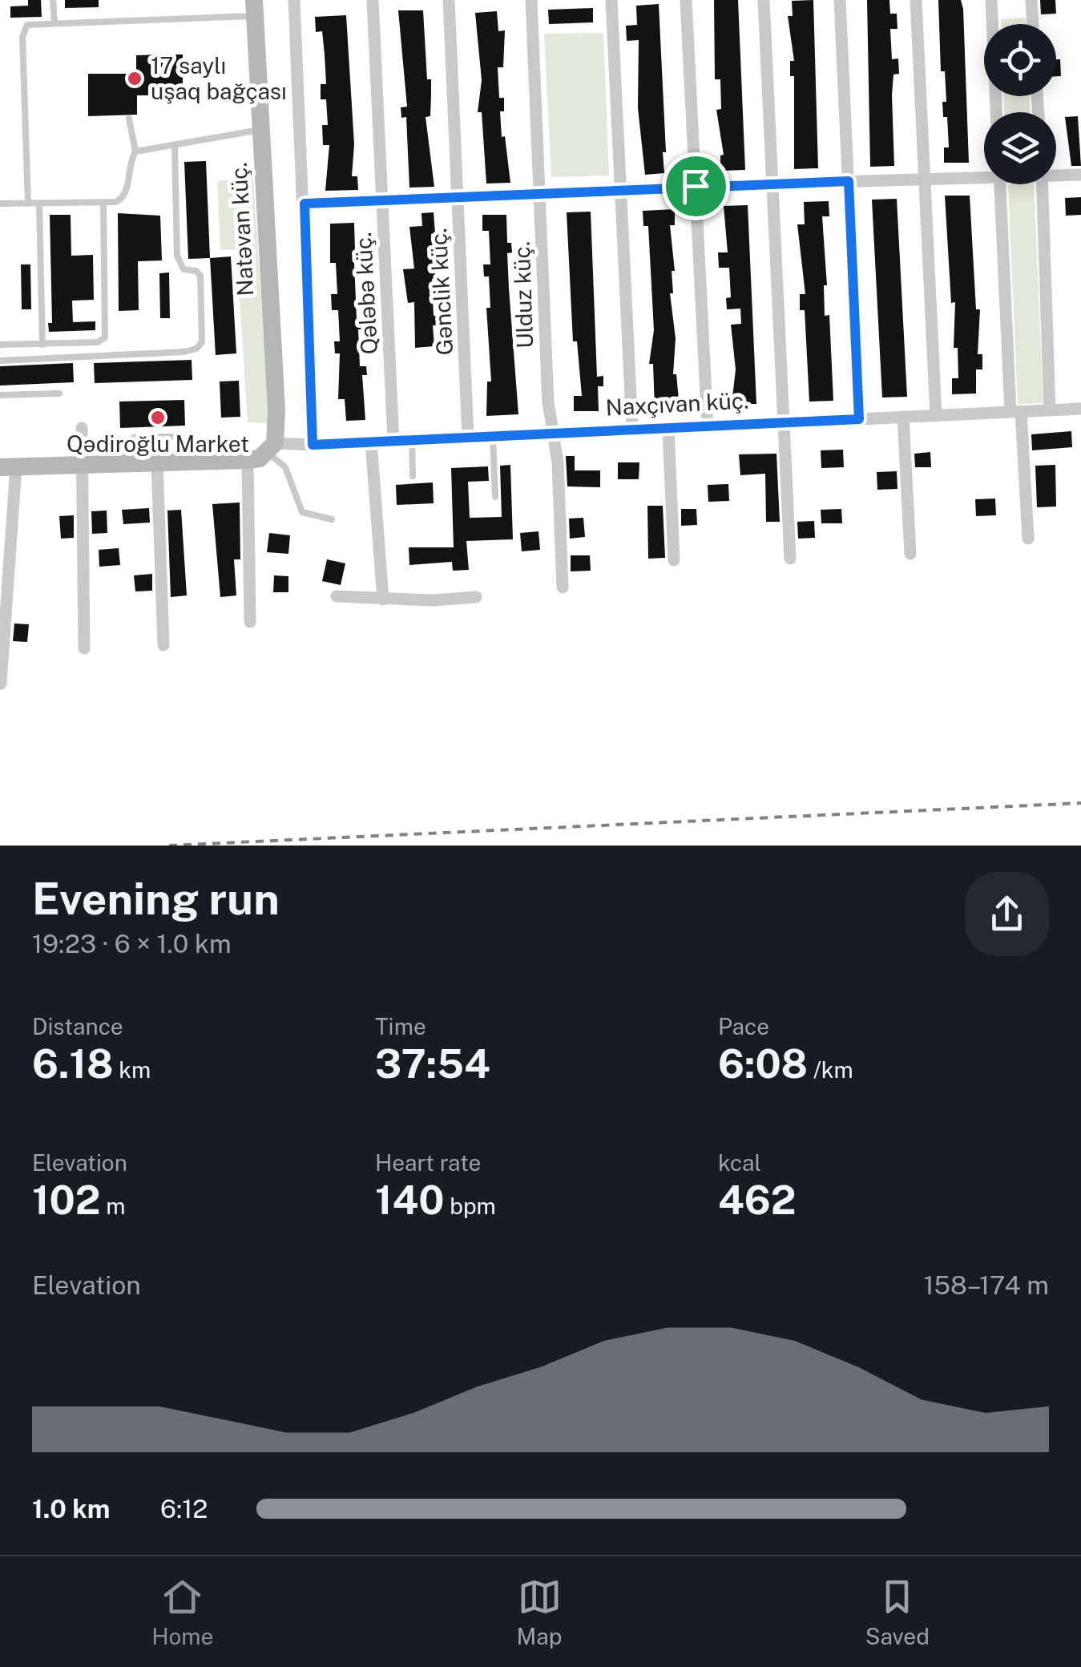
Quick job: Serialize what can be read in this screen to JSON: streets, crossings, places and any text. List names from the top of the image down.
{
  "streets": {
    "street": [
      "Natəvan küç.",
      "Gənclik küç.",
      "Qələbə küç.",
      "Ulduz küç.",
      "Naxçıvan küç."
    ]
  },
  "crossings": [
    ["Natəvan küç.", "Naxçıvan küç."],
    ["Gənclik küç.", "Naxçıvan küç."],
    ["Qələbə küç.", "Naxçıvan küç."],
    ["Ulduz küç.", "Naxçıvan küç."]
  ],
  "places": ["17 saylı uşaq bağçası", "Qədiroğlu Market"],
  "page": {
    "heading": ["Evening run", "19:23 · 6 × 1.0 km"],
    "stats": [
      ["Distance", "6.18 km"],
      ["Time", "37:54"],
      ["Pace", "6:08 /km"],
      ["Elevation", "102 m"],
      ["Heart rate", "140 bpm"],
      ["kcal", "462"]
    ],
    "chart": ["Elevation", "158–174 m"],
    "list": [
      {
        "name": "1.0 km",
        "note": "6:12"
      }
    ],
    "tabs": ["Home", "Map", "Saved"]
  }
}
